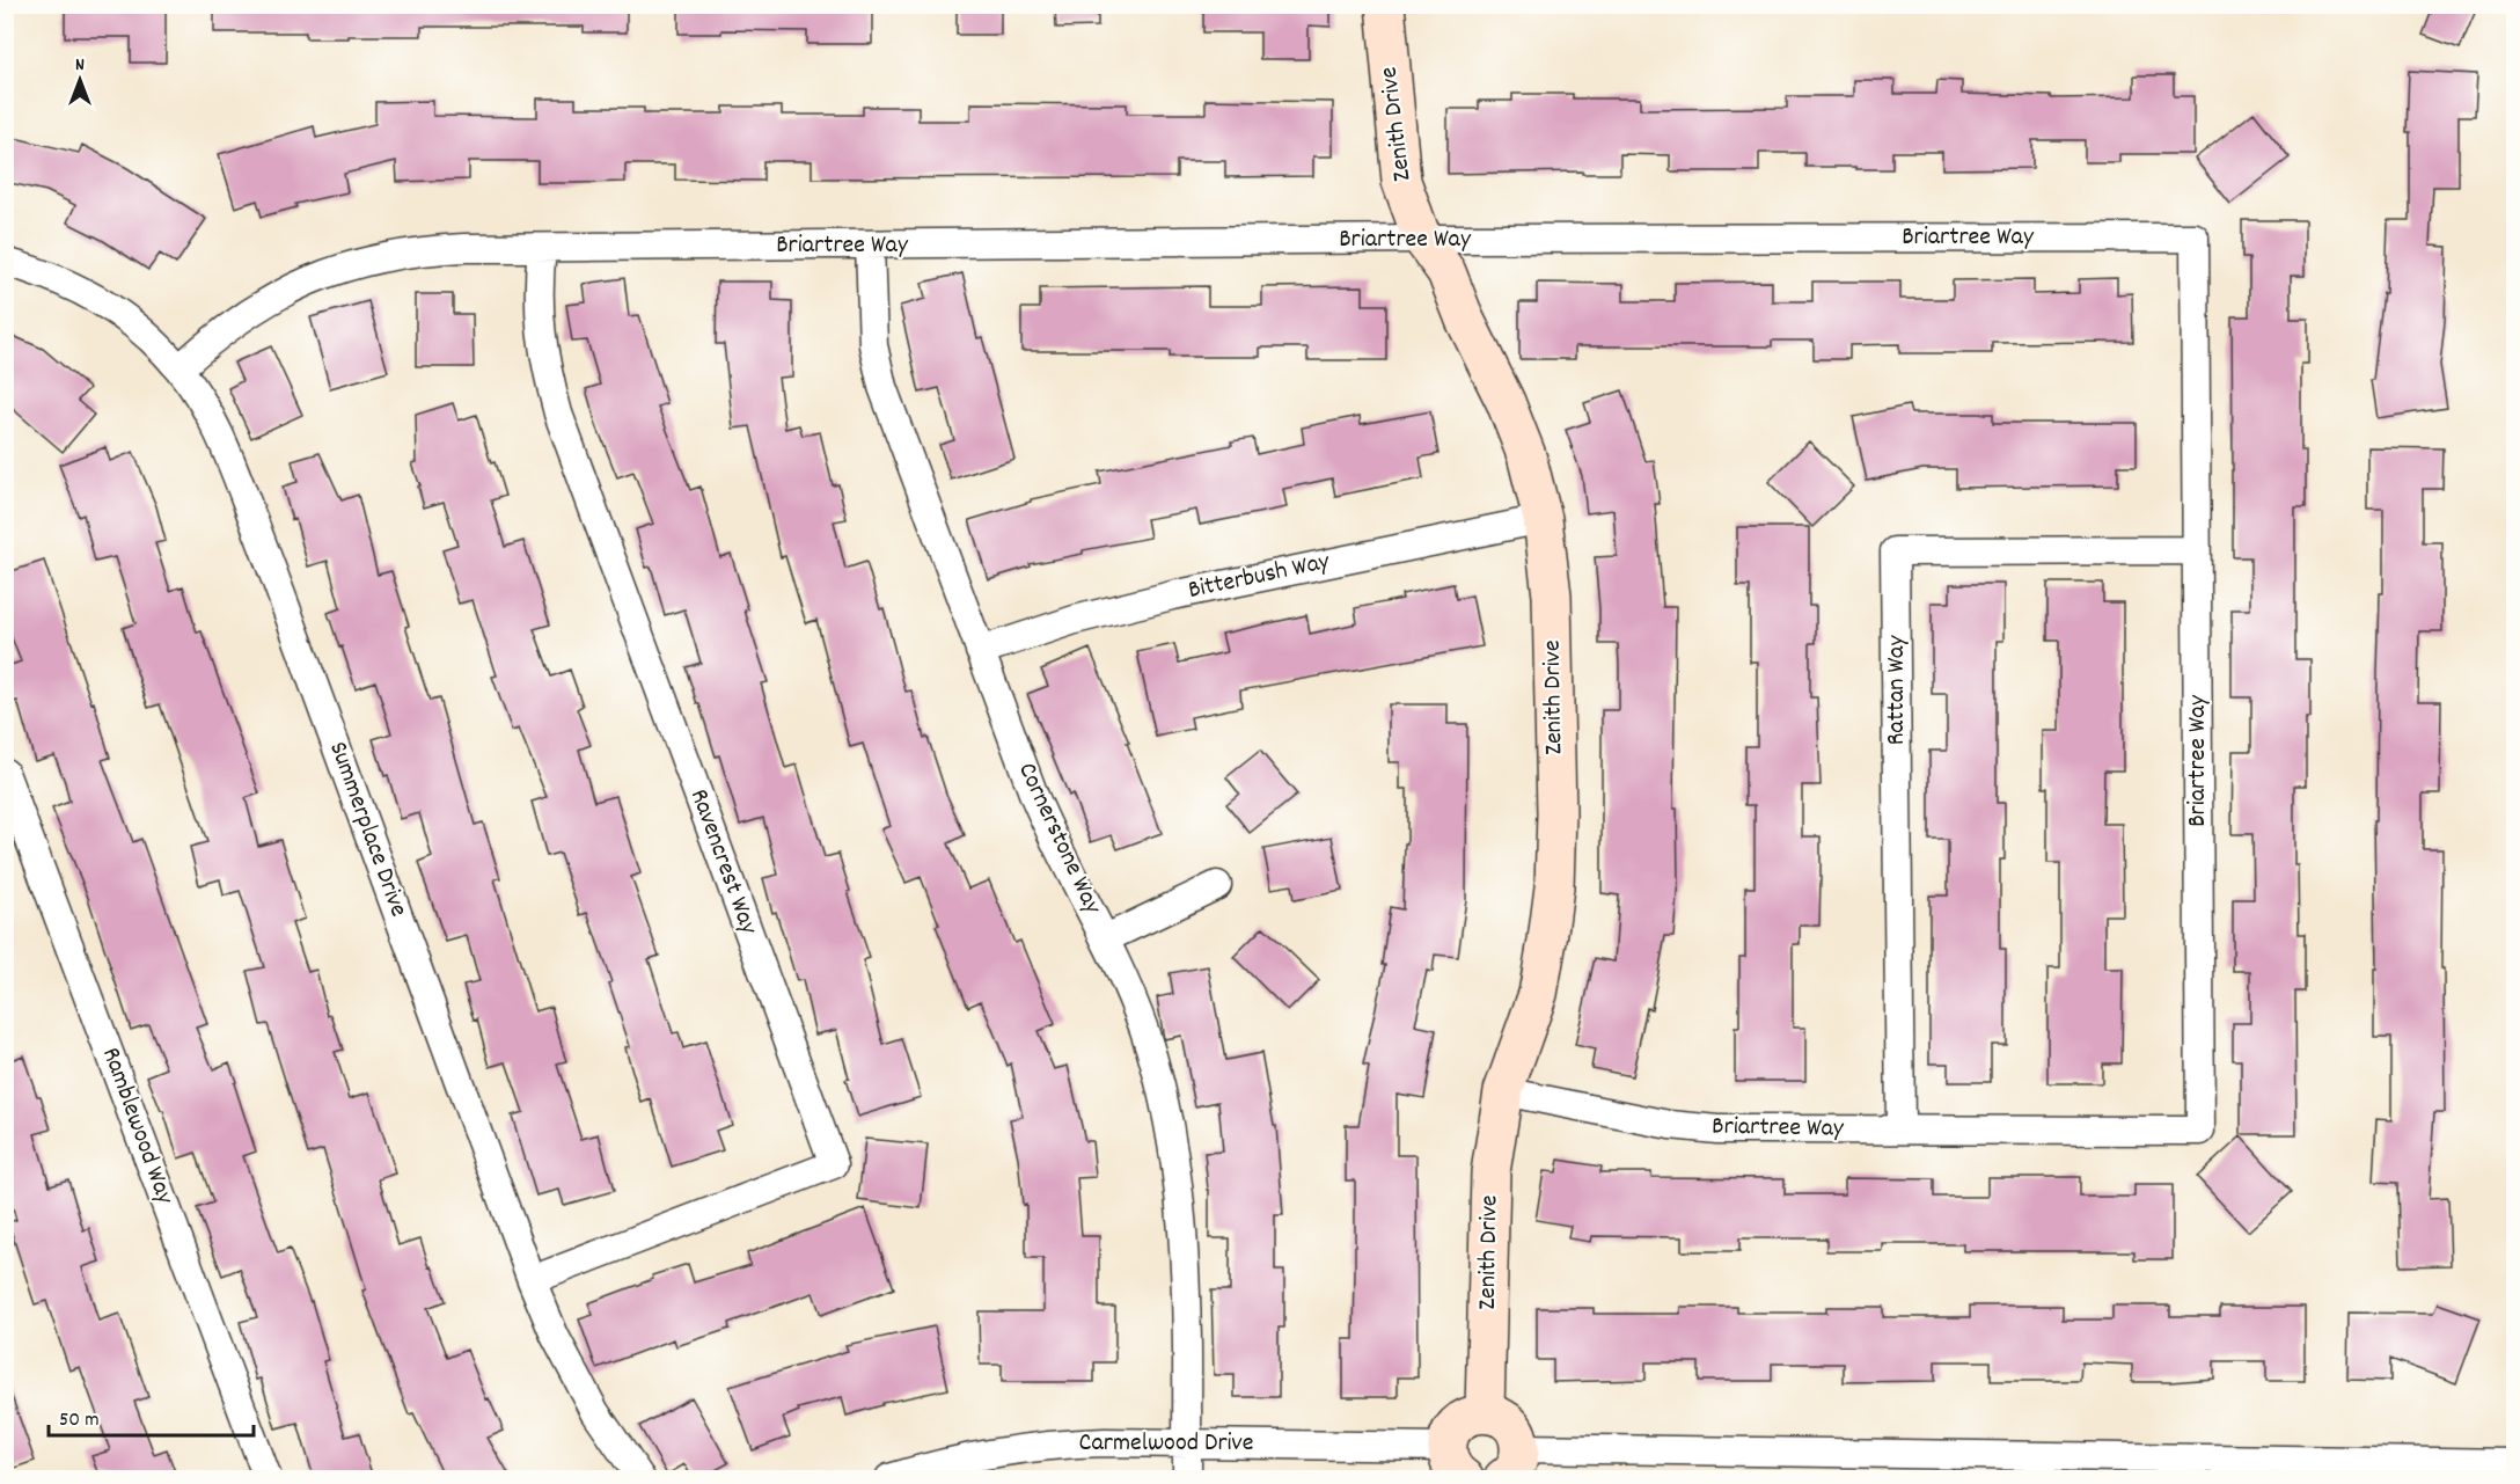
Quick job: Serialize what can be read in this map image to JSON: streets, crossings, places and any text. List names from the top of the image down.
{
  "streets": {
    "street": [
      "Zenith Drive",
      "Briartree Way",
      "Bitterbush Way",
      "Rattan Way",
      "Summerplace Drive",
      "Cornerstone Way",
      "Ravencrest Way",
      "Ramblewood Way",
      "Carmelwood Drive"
    ]
  },
  "crossings": [
    ["Zenith Drive", "Briartree Way"],
    ["Zenith Drive", "Bitterbush Way"],
    ["Briartree Way", "Rattan Way"],
    ["Briartree Way", "Summerplace Drive"],
    ["Briartree Way", "Cornerstone Way"],
    ["Briartree Way", "Ravencrest Way"],
    ["Bitterbush Way", "Cornerstone Way"],
    ["Summerplace Drive", "Ravencrest Way"],
    ["Cornerstone Way", "Carmelwood Drive"]
  ],
  "scale_bar": "50 m",
  "north": "top"
}
